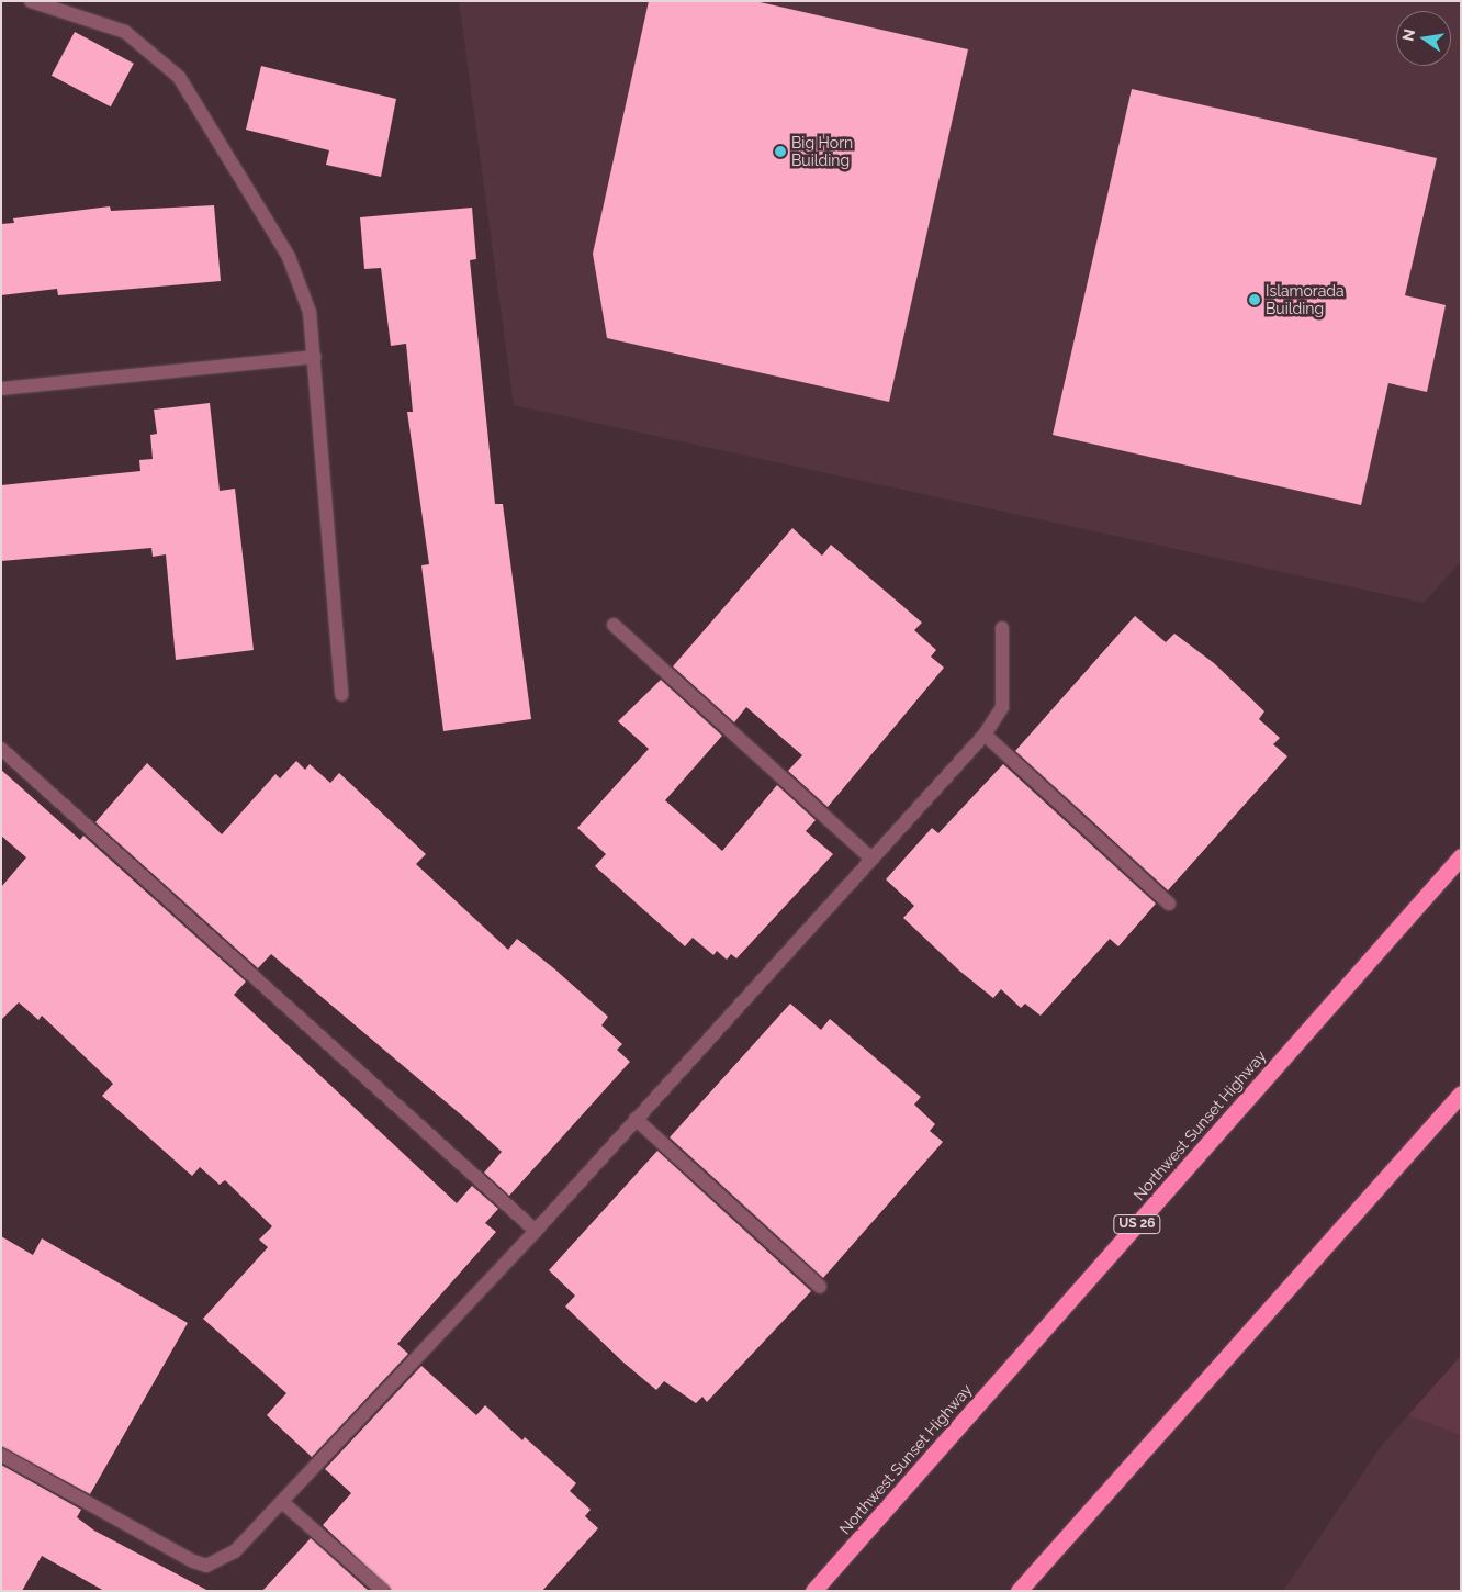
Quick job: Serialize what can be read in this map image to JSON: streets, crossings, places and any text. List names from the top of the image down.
{
  "streets": {
    "highway": ["Northwest Sunset Highway", "US 26"]
  },
  "places": ["Big Horn Building", "Islamorada Building"],
  "north": "left"
}
